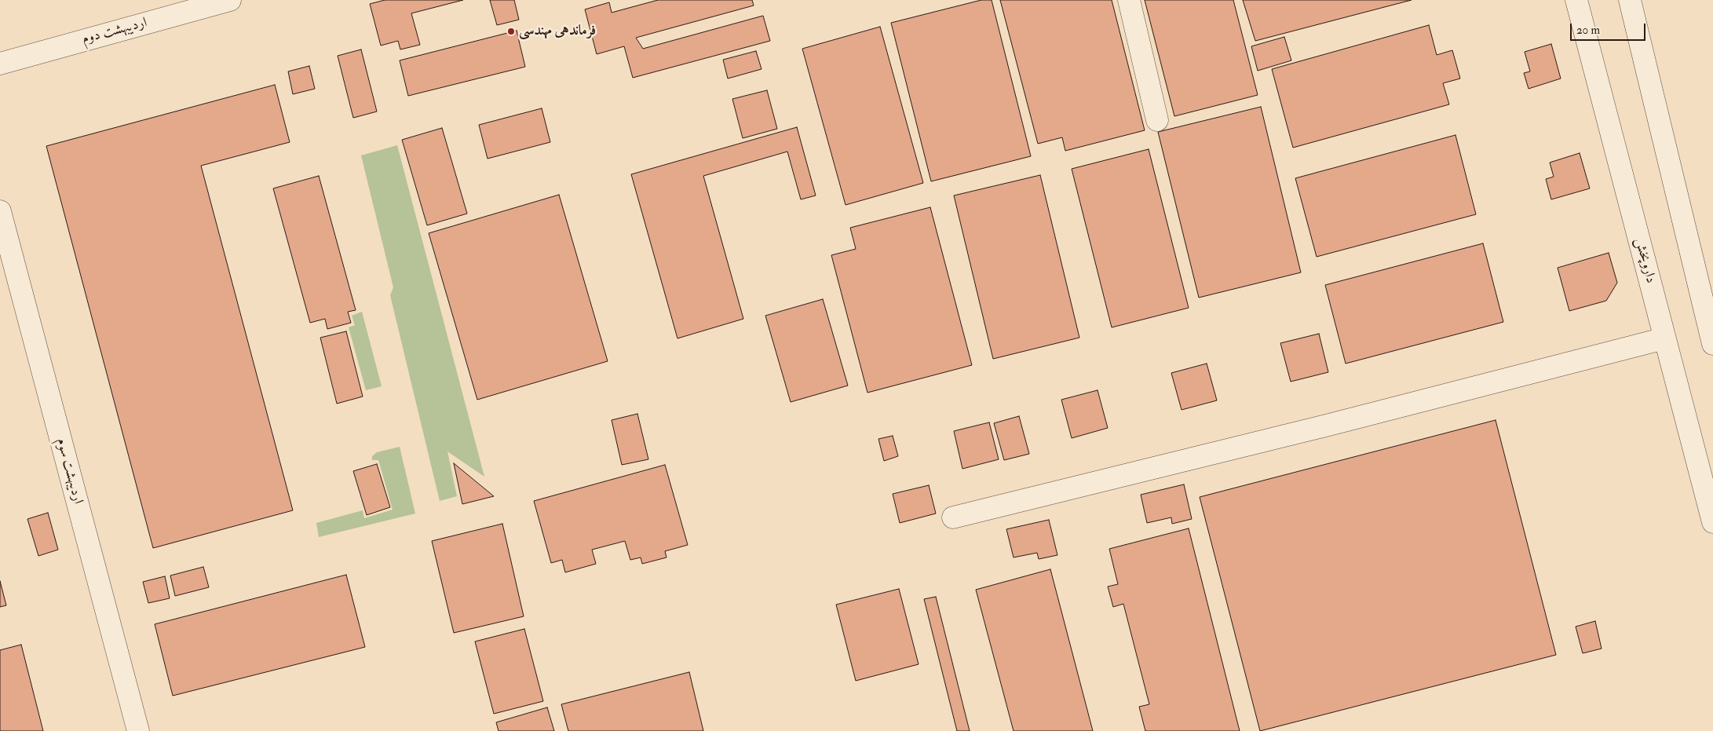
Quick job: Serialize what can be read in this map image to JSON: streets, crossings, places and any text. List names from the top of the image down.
{
  "streets": {
    "street": ["اردیبهشت دوم", "داروپخش", "اردیبهشت سوم"]
  },
  "places": ["فرماندهی مهندسی"],
  "scale_bar": "20 m"
}
